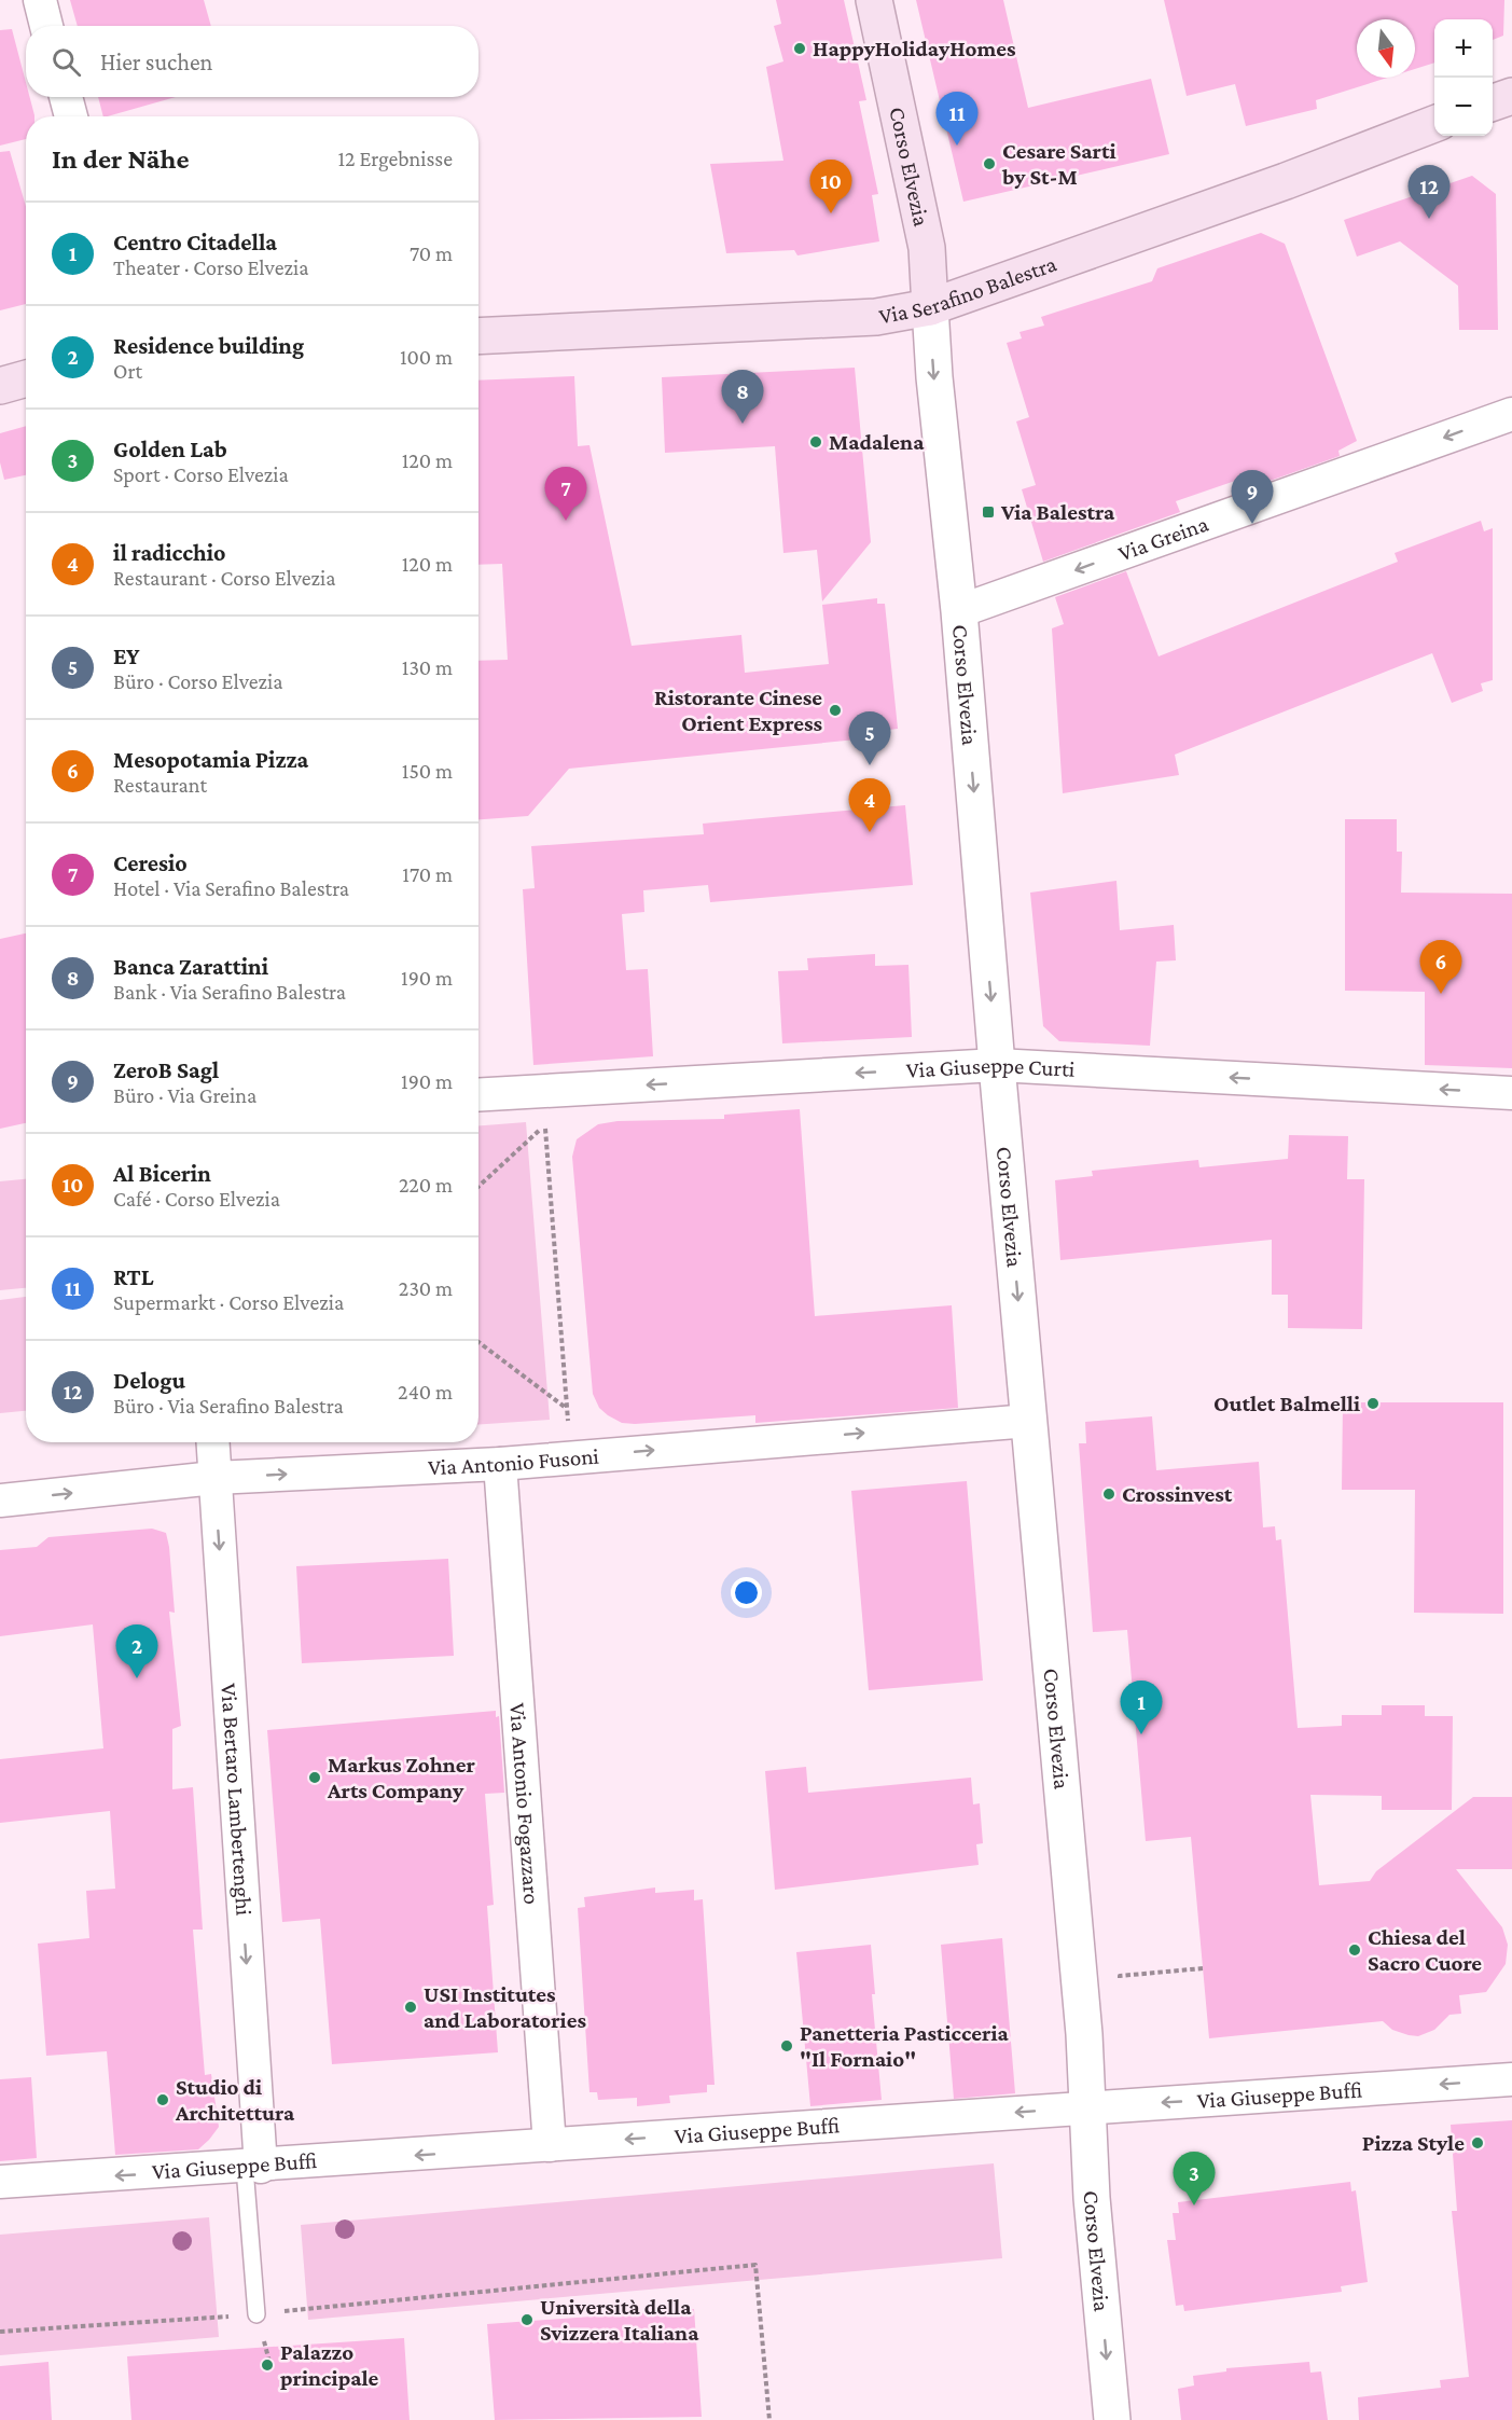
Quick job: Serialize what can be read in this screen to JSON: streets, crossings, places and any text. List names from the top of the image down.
{
  "streets": {
    "main road": ["Corso Elvezia", "Via Serafino Balestra"],
    "street": [
      "Via Greina",
      "Via Giuseppe Curti",
      "Via Antonio Fusoni",
      "Via Bertaro Lambertenghi",
      "Via Antonio Fogazzaro",
      "Via Giuseppe Buffi"
    ]
  },
  "crossings": [
    ["Corso Elvezia", "Via Serafino Balestra"],
    ["Corso Elvezia", "Via Greina"],
    ["Corso Elvezia", "Via Giuseppe Curti"],
    ["Corso Elvezia", "Via Antonio Fusoni"],
    ["Corso Elvezia", "Via Giuseppe Buffi"],
    ["Via Antonio Fusoni", "Via Bertaro Lambertenghi"],
    ["Via Antonio Fusoni", "Via Antonio Fogazzaro"],
    ["Via Bertaro Lambertenghi", "Via Giuseppe Buffi"],
    ["Via Antonio Fogazzaro", "Via Giuseppe Buffi"]
  ],
  "one_way": [
    "Corso Elvezia",
    "Via Greina",
    "Via Giuseppe Curti",
    "Via Antonio Fusoni",
    "Via Bertaro Lambertenghi",
    "Via Giuseppe Buffi"
  ],
  "places": {
    "other": [
      "HappyHolidayHomes",
      "Cesare Sarti by St-M",
      "Madalena",
      "Ristorante Cinese Orient Express",
      "Outlet Balmelli",
      "Crossinvest",
      "Markus Zohner Arts Company",
      "Chiesa del Sacro Cuore",
      "USI Institutes and Laboratories",
      "Panetteria Pasticceria \"Il Fornaio\"",
      "Studio di Architettura",
      "Pizza Style",
      "Università della Svizzera Italiana",
      "Palazzo principale"
    ],
    "transit": ["Via Balestra"]
  },
  "north": "bottom",
  "page": {
    "map_buttons": ["+", "−"],
    "search": "Hier suchen",
    "pins": [
      "11",
      "10",
      "12",
      "8",
      "7",
      "9",
      "5",
      "4",
      "6",
      "2",
      "1",
      "3"
    ],
    "heading": ["In der Nähe", "12 Ergebnisse"],
    "list": [
      {
        "mark": "1",
        "name": "Centro Citadella",
        "note": "Theater · Corso Elvezia",
        "value": "70 m"
      },
      {
        "mark": "2",
        "name": "Residence building",
        "note": "Ort",
        "value": "100 m"
      },
      {
        "mark": "3",
        "name": "Golden Lab",
        "note": "Sport · Corso Elvezia",
        "value": "120 m"
      },
      {
        "mark": "4",
        "name": "il radicchio",
        "note": "Restaurant · Corso Elvezia",
        "value": "120 m"
      },
      {
        "mark": "5",
        "name": "EY",
        "note": "Büro · Corso Elvezia",
        "value": "130 m"
      },
      {
        "mark": "6",
        "name": "Mesopotamia Pizza",
        "note": "Restaurant",
        "value": "150 m"
      },
      {
        "mark": "7",
        "name": "Ceresio",
        "note": "Hotel · Via Serafino Balestra",
        "value": "170 m"
      },
      {
        "mark": "8",
        "name": "Banca Zarattini",
        "note": "Bank · Via Serafino Balestra",
        "value": "190 m"
      },
      {
        "mark": "9",
        "name": "ZeroB Sagl",
        "note": "Büro · Via Greina",
        "value": "190 m"
      },
      {
        "mark": "10",
        "name": "Al Bicerin",
        "note": "Café · Corso Elvezia",
        "value": "220 m"
      },
      {
        "mark": "11",
        "name": "RTL",
        "note": "Supermarkt · Corso Elvezia",
        "value": "230 m"
      },
      {
        "mark": "12",
        "name": "Delogu",
        "note": "Büro · Via Serafino Balestra",
        "value": "240 m"
      }
    ]
  }
}
